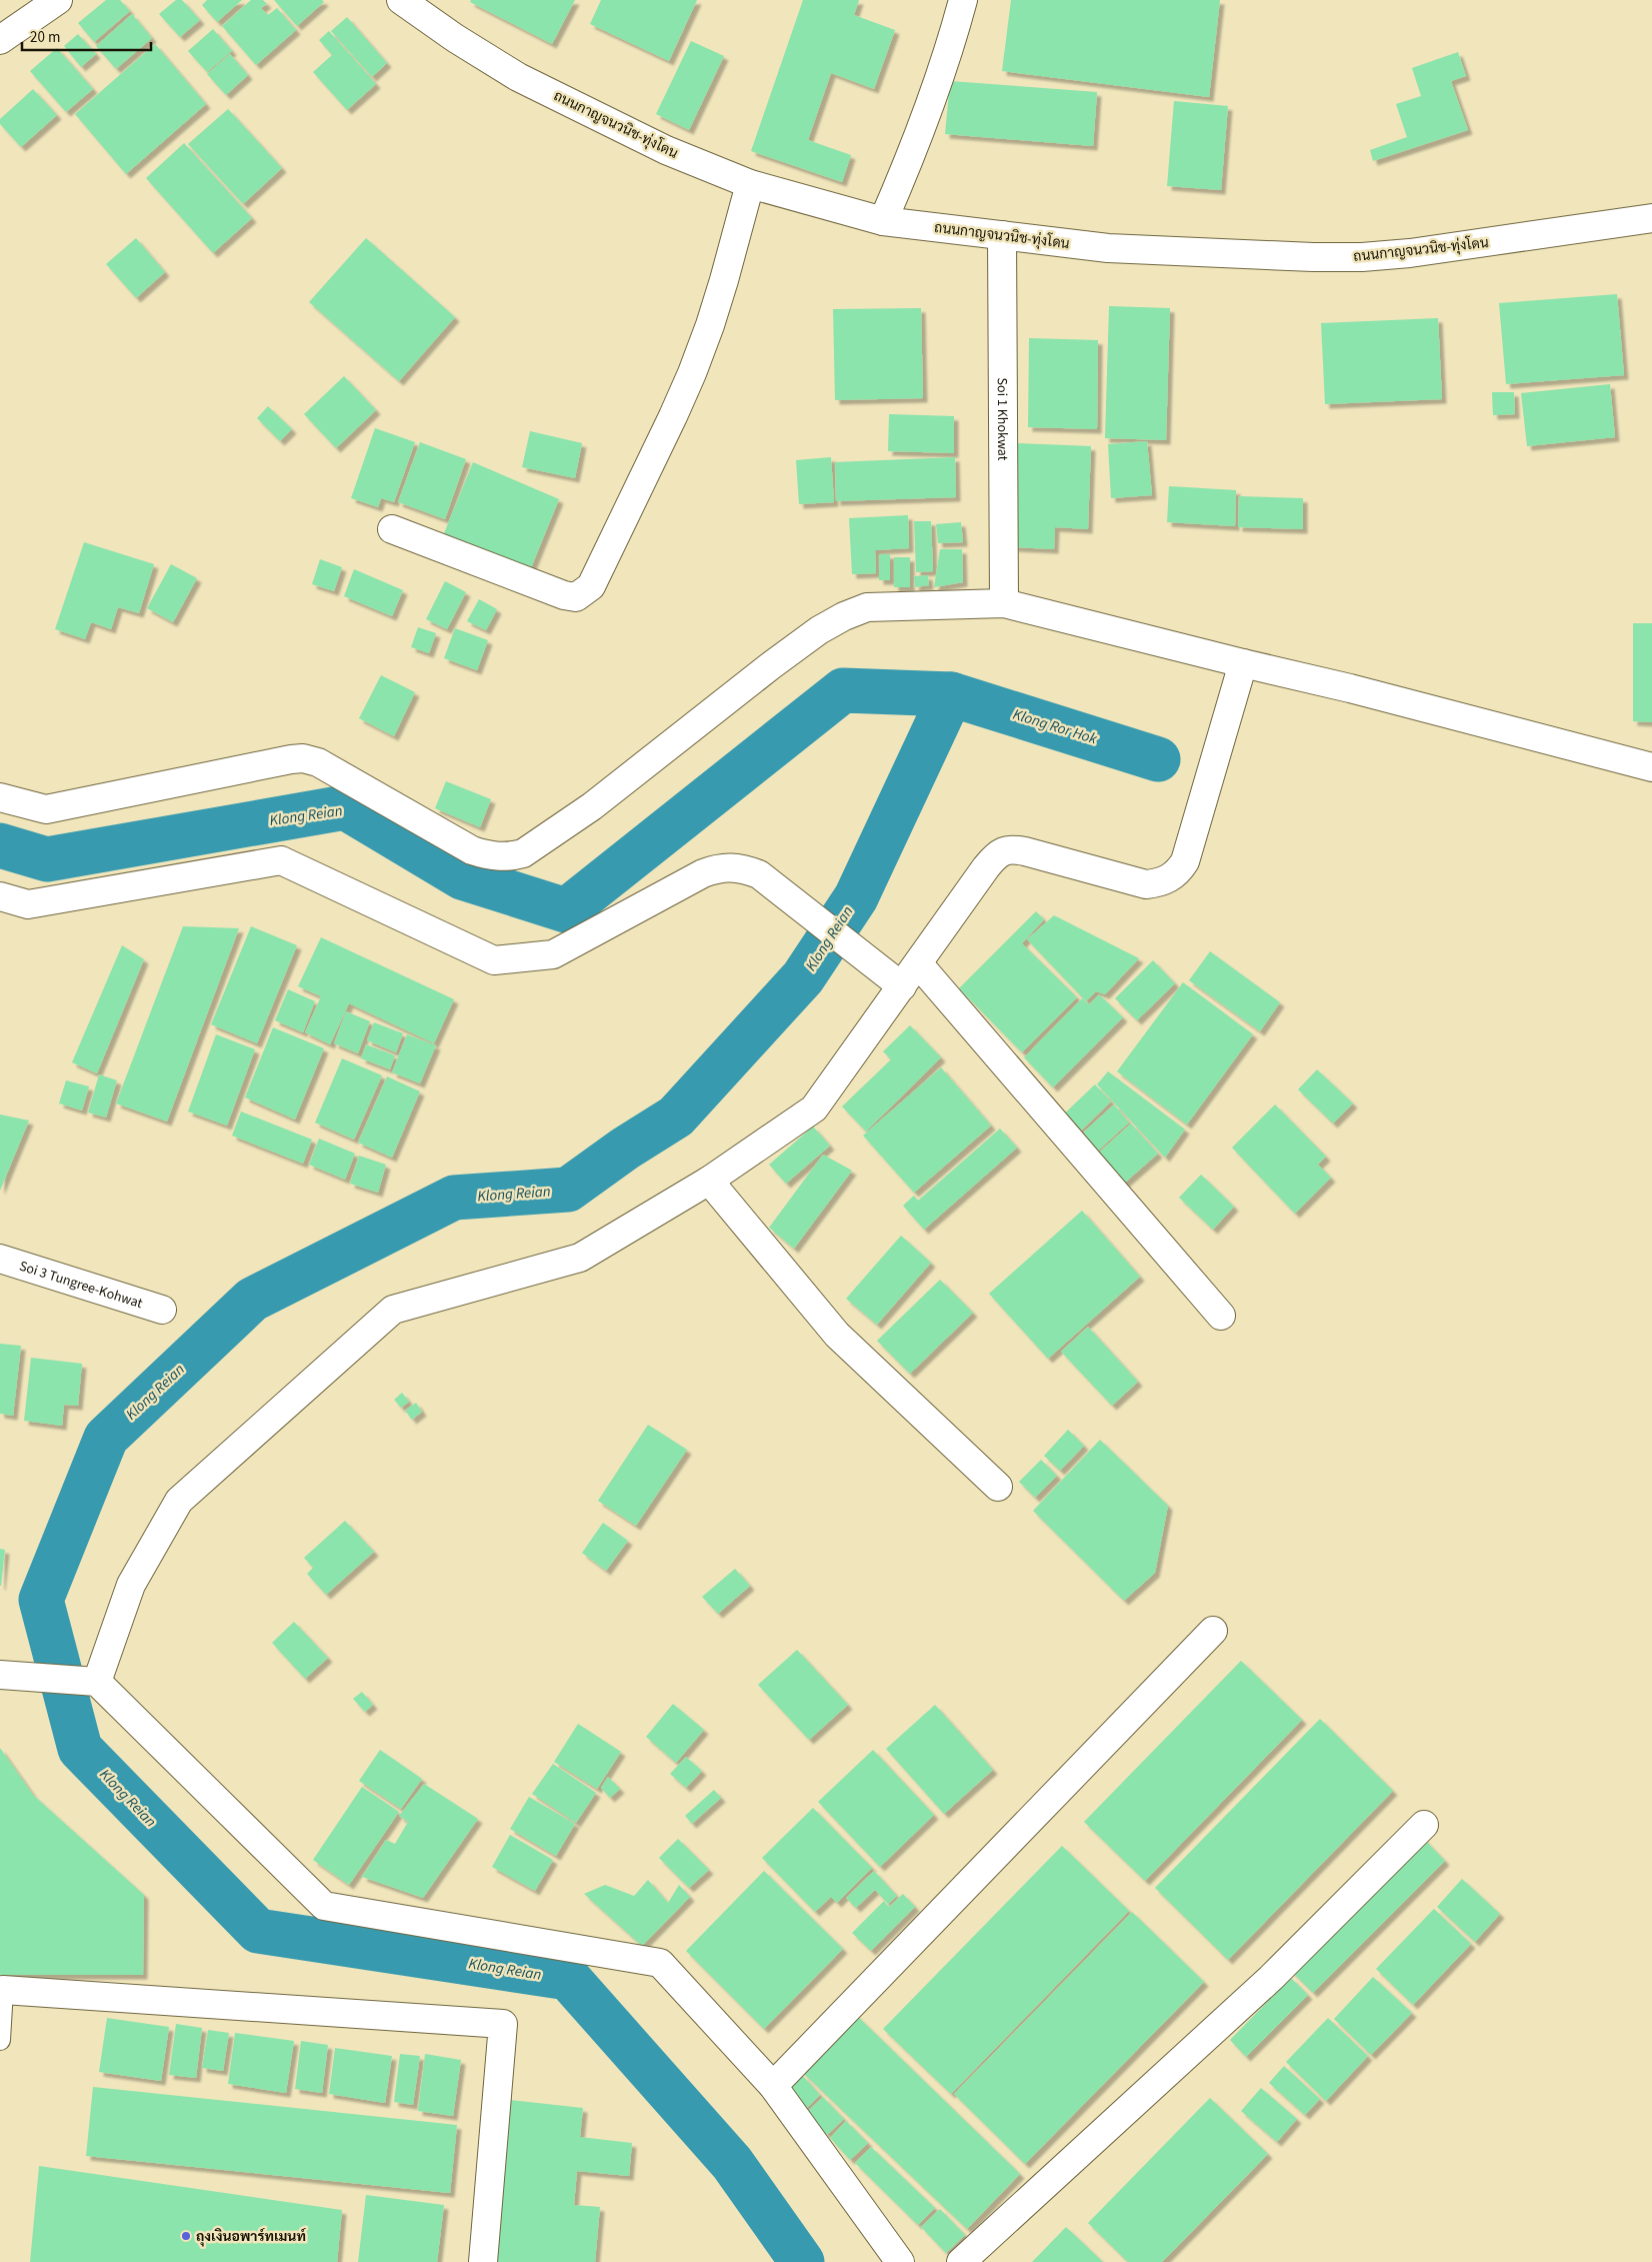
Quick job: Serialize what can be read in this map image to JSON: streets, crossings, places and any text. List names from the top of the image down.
{
  "streets": {
    "street": ["ถนนกาญจนวนิช-ทุ่งโดน", "Soi 1 Khokwat", "Soi 3 Tungree-Kohwat"]
  },
  "crossings": [
    ["ถนนกาญจนวนิช-ทุ่งโดน", "Soi 1 Khokwat"]
  ],
  "water": ["Klong Ror Hok", "Klong Reian"],
  "places": ["ถุงเงินอพาร์ทเมนท์"],
  "scale_bar": "20 m"
}
